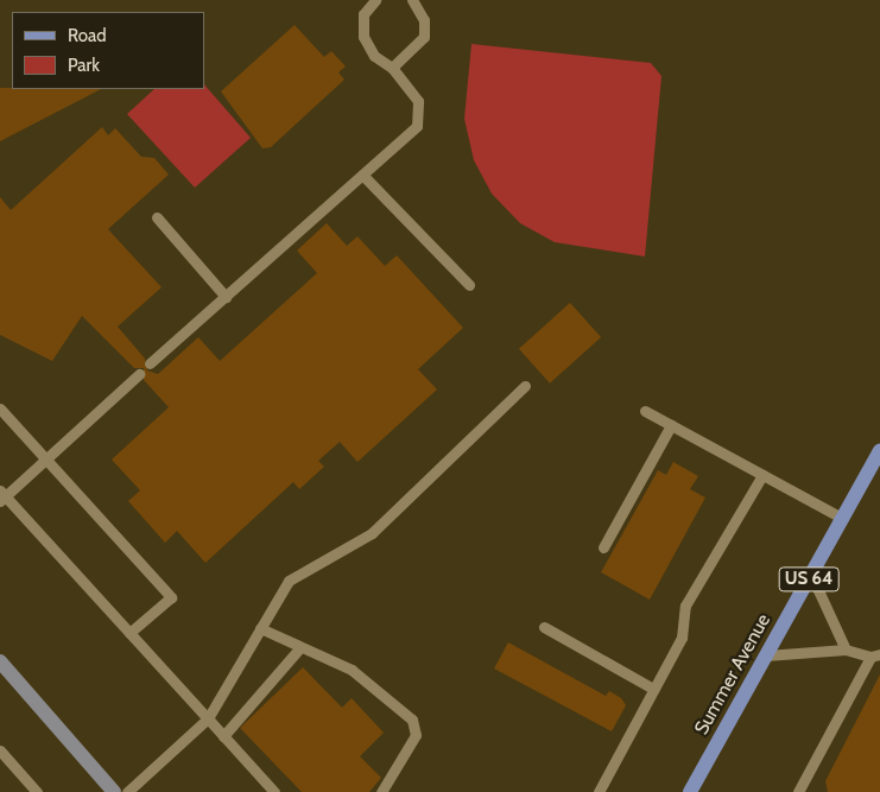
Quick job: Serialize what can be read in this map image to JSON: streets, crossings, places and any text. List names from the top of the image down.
{
  "streets": {
    "main road": ["US 64", "Summer Avenue"]
  },
  "legend": ["Road", "Park"]
}
